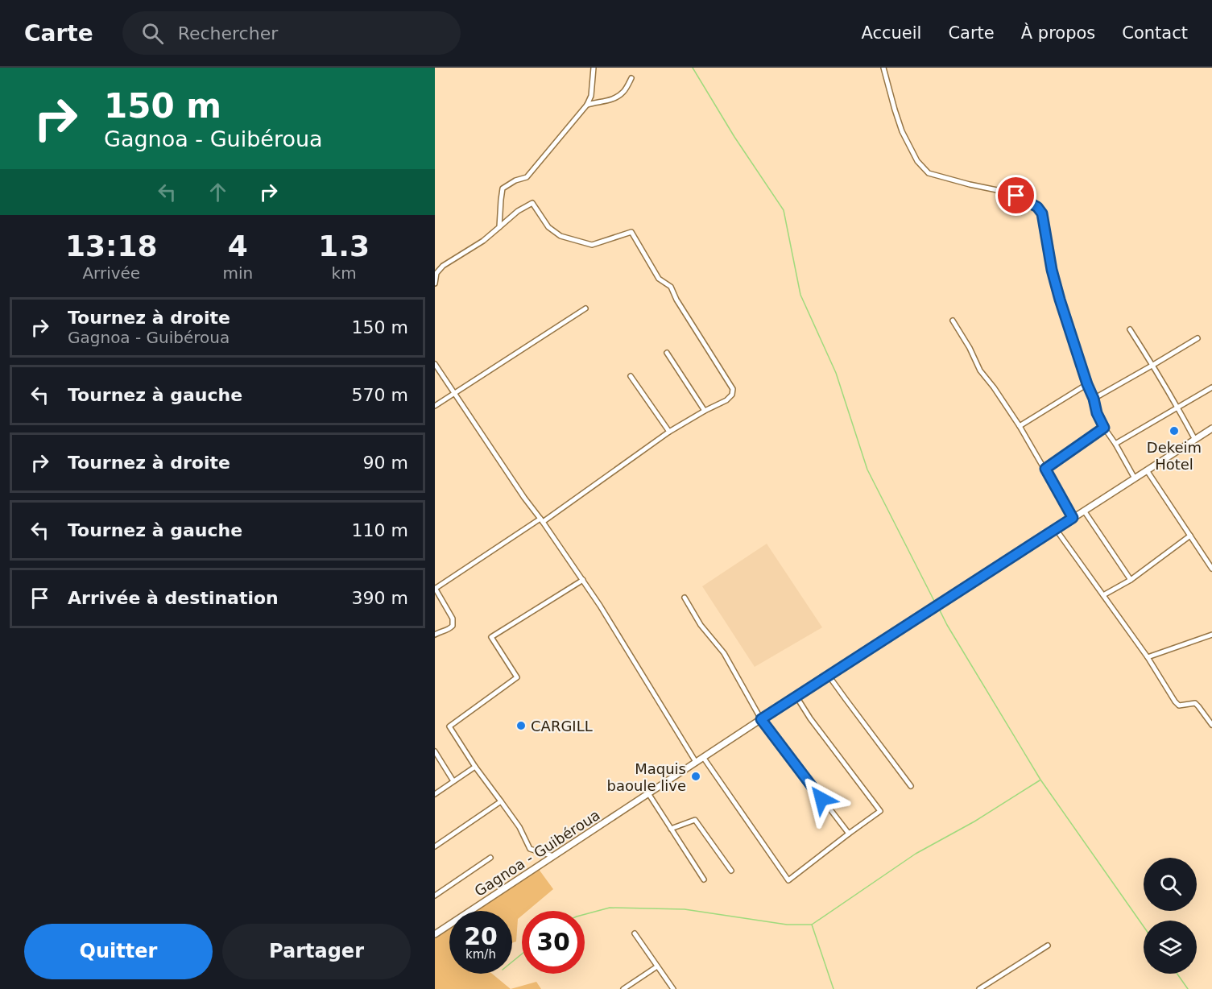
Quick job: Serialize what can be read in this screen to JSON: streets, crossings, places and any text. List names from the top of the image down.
{
  "streets": {
    "main road": ["Gagnoa - Guibéroua"]
  },
  "places": ["Dekeim Hotel", "CARGILL", "Maquis baoule live"],
  "page": {
    "header": "Carte",
    "search": "Rechercher",
    "nav": [
      "Accueil",
      "Carte",
      "À propos",
      "Contact"
    ],
    "turn": ["150 m", "Gagnoa - Guibéroua"],
    "eta": [
      "13:18",
      "Arrivée",
      "4",
      "min",
      "1.3",
      "km"
    ],
    "list": [
      {
        "name": "Tournez à droite",
        "note": "Gagnoa - Guibéroua",
        "value": "150 m"
      },
      {
        "name": "Tournez à gauche",
        "value": "570 m"
      },
      {
        "name": "Tournez à droite",
        "value": "90 m"
      },
      {
        "name": "Tournez à gauche",
        "value": "110 m"
      },
      {
        "name": "Arrivée à destination",
        "value": "390 m"
      }
    ],
    "speed": "20 km/h",
    "limit": "30",
    "buttons": ["Quitter", "Partager"]
  }
}
